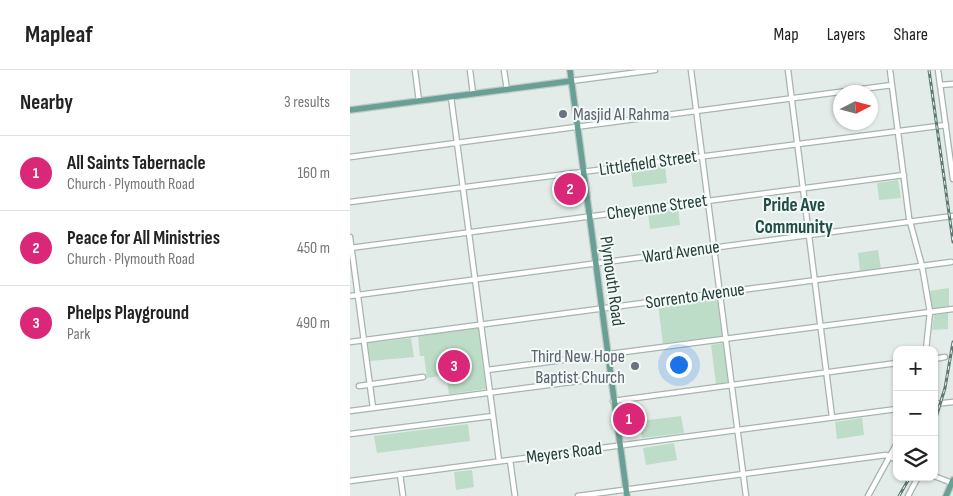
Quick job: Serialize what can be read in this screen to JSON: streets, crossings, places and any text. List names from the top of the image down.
{
  "streets": {
    "main road": ["Plymouth Road"],
    "street": [
      "Littlefield Street",
      "Cheyenne Street",
      "Ward Avenue",
      "Sorrento Avenue",
      "Meyers Road"
    ]
  },
  "crossings": [
    ["Littlefield Street", "Plymouth Road"],
    ["Cheyenne Street", "Plymouth Road"],
    ["Ward Avenue", "Plymouth Road"],
    ["Plymouth Road", "Sorrento Avenue"],
    ["Plymouth Road", "Meyers Road"]
  ],
  "districts": ["Pride Ave Community"],
  "places": ["Masjid Al Rahma", "Third New Hope Baptist Church"],
  "north": "right",
  "page": {
    "header": "Mapleaf",
    "nav": ["Map", "Layers", "Share"],
    "heading": ["Nearby", "3 results"],
    "list": [
      {
        "mark": "1",
        "name": "All Saints Tabernacle",
        "note": "Church · Plymouth Road",
        "value": "160 m"
      },
      {
        "mark": "2",
        "name": "Peace for All Ministries",
        "note": "Church · Plymouth Road",
        "value": "450 m"
      },
      {
        "mark": "3",
        "name": "Phelps Playground",
        "note": "Park",
        "value": "490 m"
      }
    ],
    "pins": ["2", "3", "1"],
    "map_buttons": ["+", "−"]
  }
}
